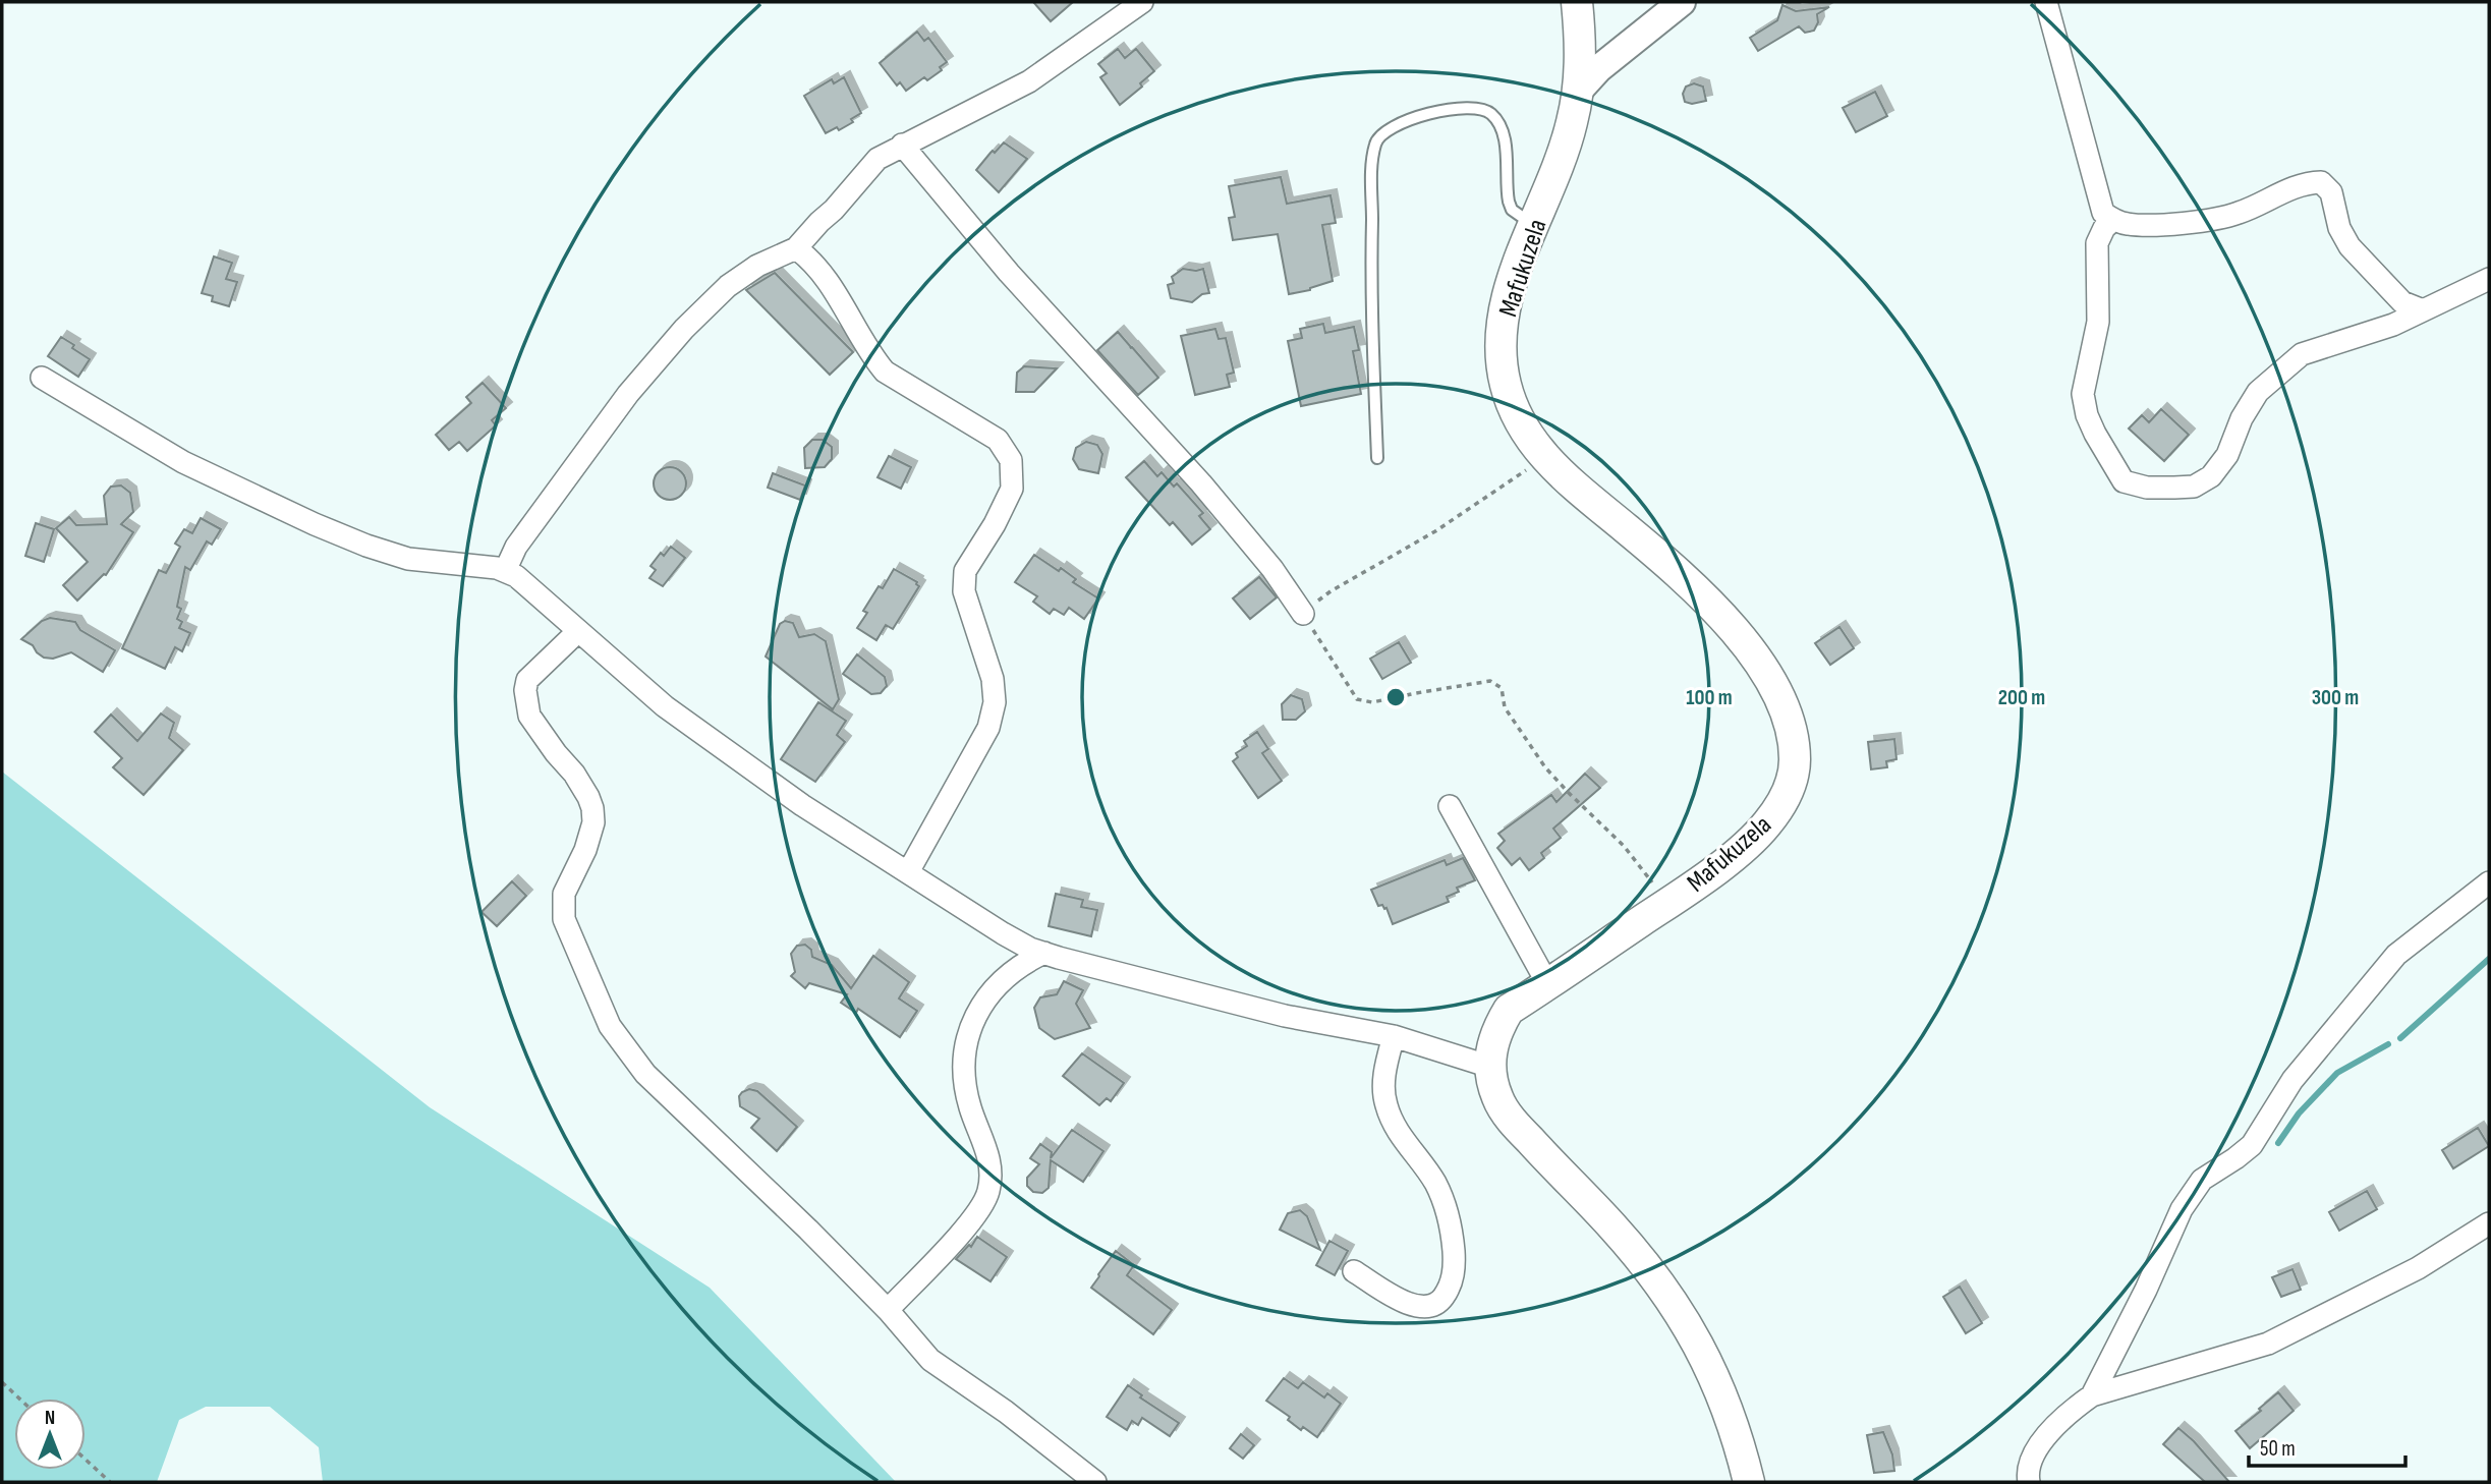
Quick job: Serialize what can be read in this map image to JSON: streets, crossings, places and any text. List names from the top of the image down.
{
  "streets": {
    "main road": ["Mafukuzela"]
  },
  "scale_bar": "50 m",
  "north": "top",
  "rings": ["100 m", "200 m", "300 m"]
}
